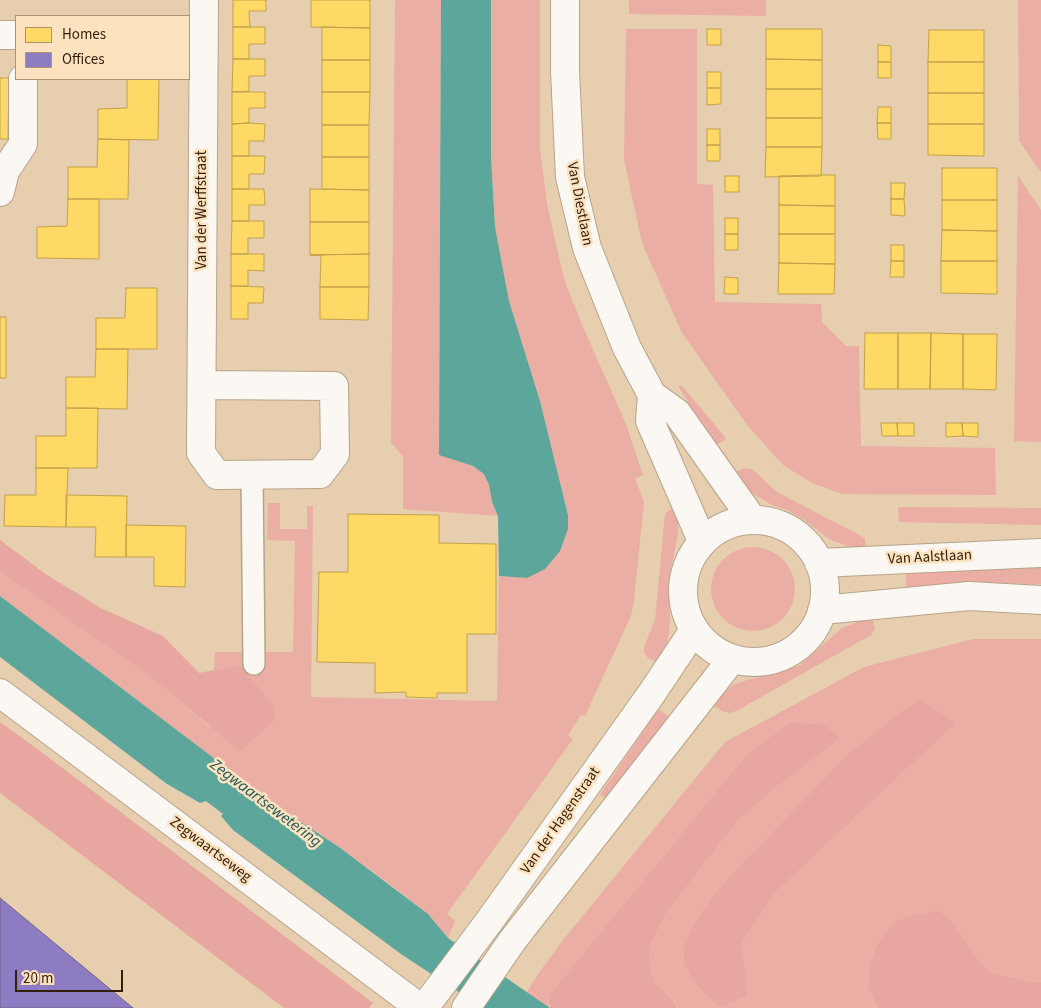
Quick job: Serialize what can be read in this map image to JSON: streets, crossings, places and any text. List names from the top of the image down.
{
  "streets": {
    "street": [
      "Van Diestlaan",
      "Van der Werffstraat",
      "Van Aalstlaan",
      "Van der Hagenstraat",
      "Zegwaartseweg"
    ]
  },
  "crossings": [
    ["Van Diestlaan", "Van Aalstlaan"],
    ["Van Diestlaan", "Van der Hagenstraat"],
    ["Van Aalstlaan", "Van der Hagenstraat"],
    ["Van der Hagenstraat", "Zegwaartseweg"]
  ],
  "water": ["Zegwaartsewetering"],
  "legend": ["Homes", "Offices"],
  "scale_bar": "20 m"
}
